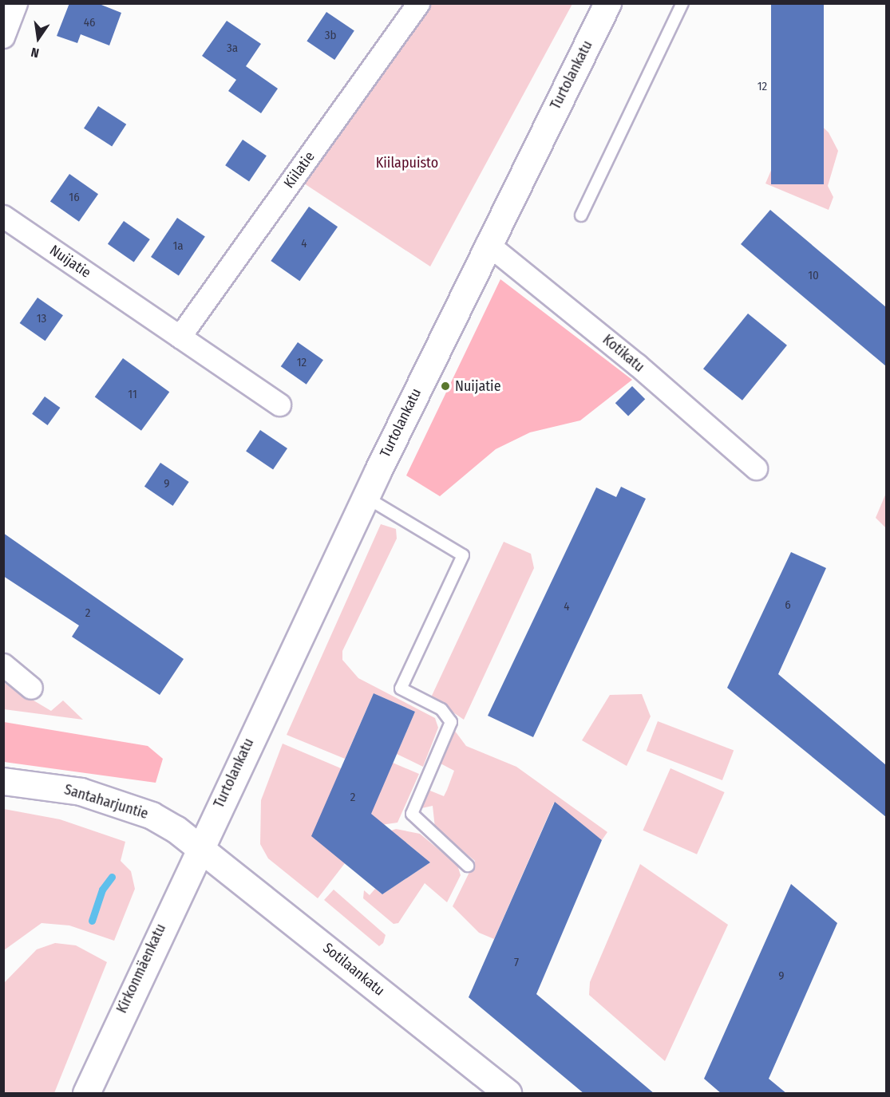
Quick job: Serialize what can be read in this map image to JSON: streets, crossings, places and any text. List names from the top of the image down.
{
  "streets": {
    "main road": [
      "Turtolankatu",
      "Santaharjuntie",
      "Kirkonmäenkatu",
      "Sotilaankatu"
    ],
    "street": ["Kiilatie", "Nuijatie", "Kotikatu"]
  },
  "crossings": [
    ["Turtolankatu", "Kotikatu"],
    ["Turtolankatu", "Santaharjuntie"],
    ["Turtolankatu", "Kirkonmäenkatu"],
    ["Turtolankatu", "Sotilaankatu"],
    ["Kiilatie", "Nuijatie"],
    ["Santaharjuntie", "Kirkonmäenkatu"],
    ["Santaharjuntie", "Sotilaankatu"],
    ["Kirkonmäenkatu", "Sotilaankatu"]
  ],
  "parks": ["Kiilapuisto"],
  "places": ["Nuijatie"],
  "house_numbers": [
    "46",
    "3b",
    "3a",
    "12",
    "16",
    "4",
    "1a",
    "10",
    "13",
    "12",
    "11",
    "9",
    "6",
    "4",
    "2",
    "2",
    "7",
    "9"
  ],
  "north": "bottom"
}
